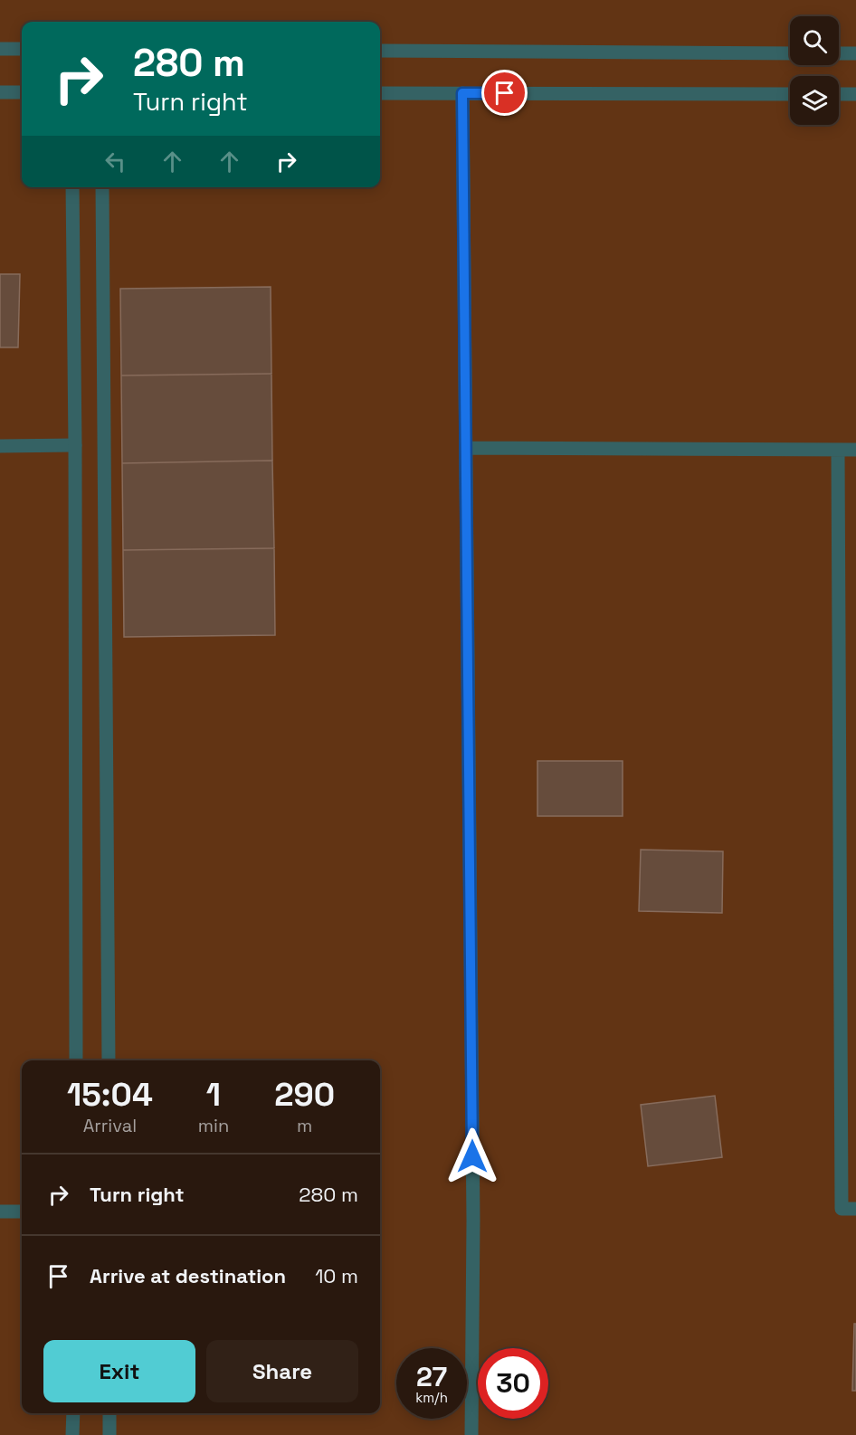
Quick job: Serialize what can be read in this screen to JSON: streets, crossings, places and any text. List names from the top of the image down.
{
  "page": {
    "turn": ["280 m", "Turn right"],
    "eta": [
      "15:04",
      "Arrival",
      "1",
      "min",
      "290",
      "m"
    ],
    "list": [
      {
        "name": "Turn right",
        "value": "280 m"
      },
      {
        "name": "Arrive at destination",
        "value": "10 m"
      }
    ],
    "buttons": ["Exit", "Share"],
    "speed": "27 km/h",
    "limit": "30"
  }
}
